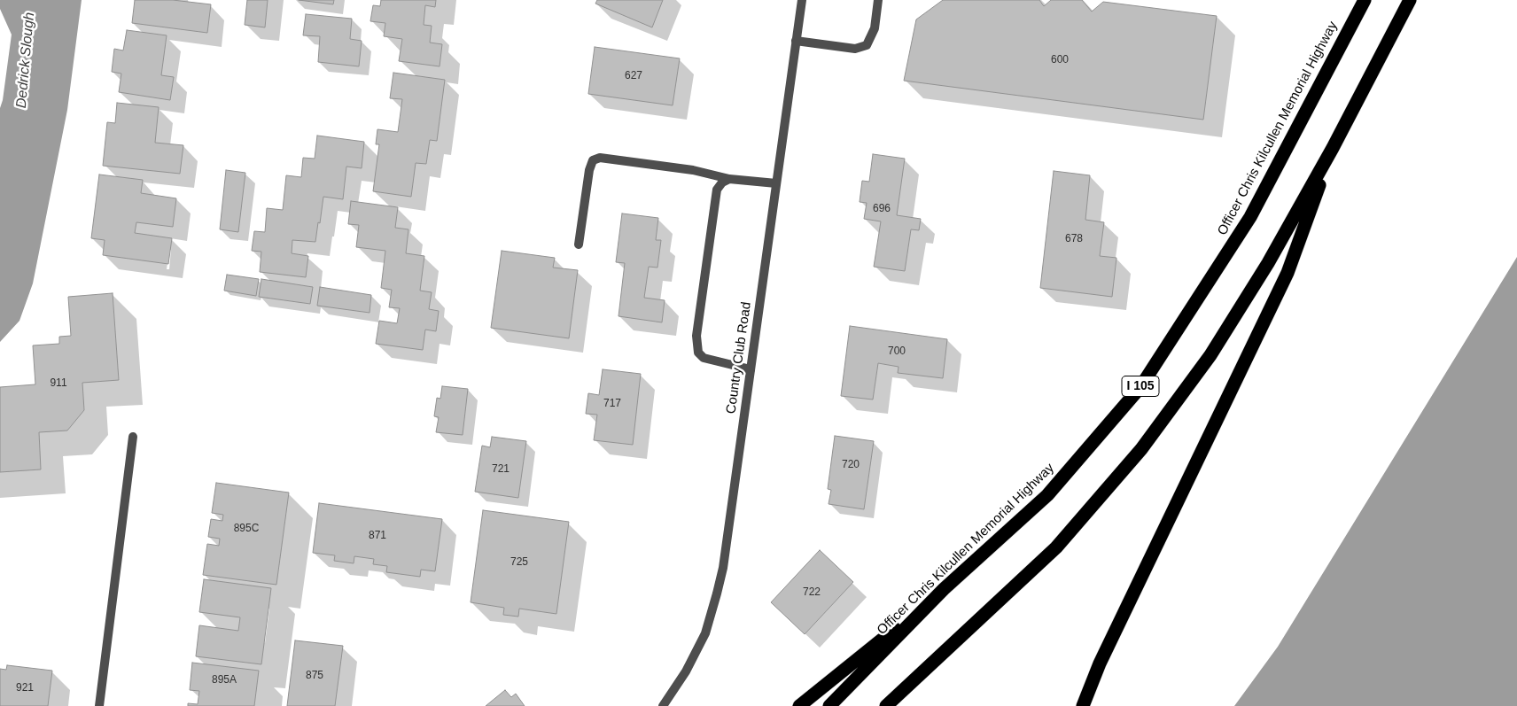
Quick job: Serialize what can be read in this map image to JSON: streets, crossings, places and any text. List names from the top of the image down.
{
  "streets": {
    "highway": ["Officer Chris Kilcullen Memorial Highway", "I 105"],
    "street": ["Country Club Road"]
  },
  "water": ["Dedrick Slough"],
  "house_numbers": [
    "600",
    "627",
    "696",
    "678",
    "700",
    "911",
    "717",
    "720",
    "721",
    "895C",
    "871",
    "725",
    "722",
    "875",
    "895A",
    "921"
  ]
}
